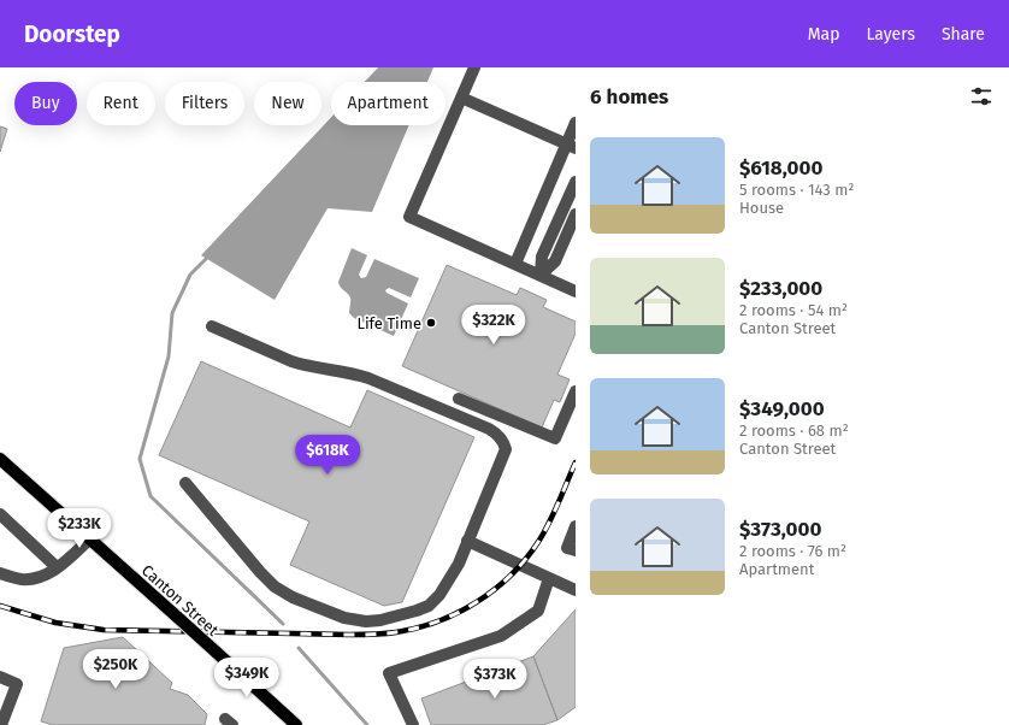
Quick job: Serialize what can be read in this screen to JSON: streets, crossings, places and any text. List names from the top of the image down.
{
  "streets": {
    "main road": ["Canton Street"]
  },
  "places": ["Life Time"],
  "page": {
    "header": "Doorstep",
    "nav": ["Map", "Layers", "Share"],
    "heading": "6 homes",
    "chip": [
      "Buy",
      "Rent",
      "Filters",
      "New",
      "Apartment"
    ],
    "list": [
      {
        "name": "$618,000",
        "note": "5 rooms · 143 m² · House"
      },
      {
        "name": "$233,000",
        "note": "2 rooms · 54 m² · Canton Street"
      },
      {
        "name": "$349,000",
        "note": "2 rooms · 68 m² · Canton Street"
      },
      {
        "name": "$373,000",
        "note": "2 rooms · 76 m² · Apartment"
      }
    ],
    "price": [
      "$322K",
      "$618K",
      "$233K",
      "$250K",
      "$349K",
      "$373K"
    ]
  }
}
